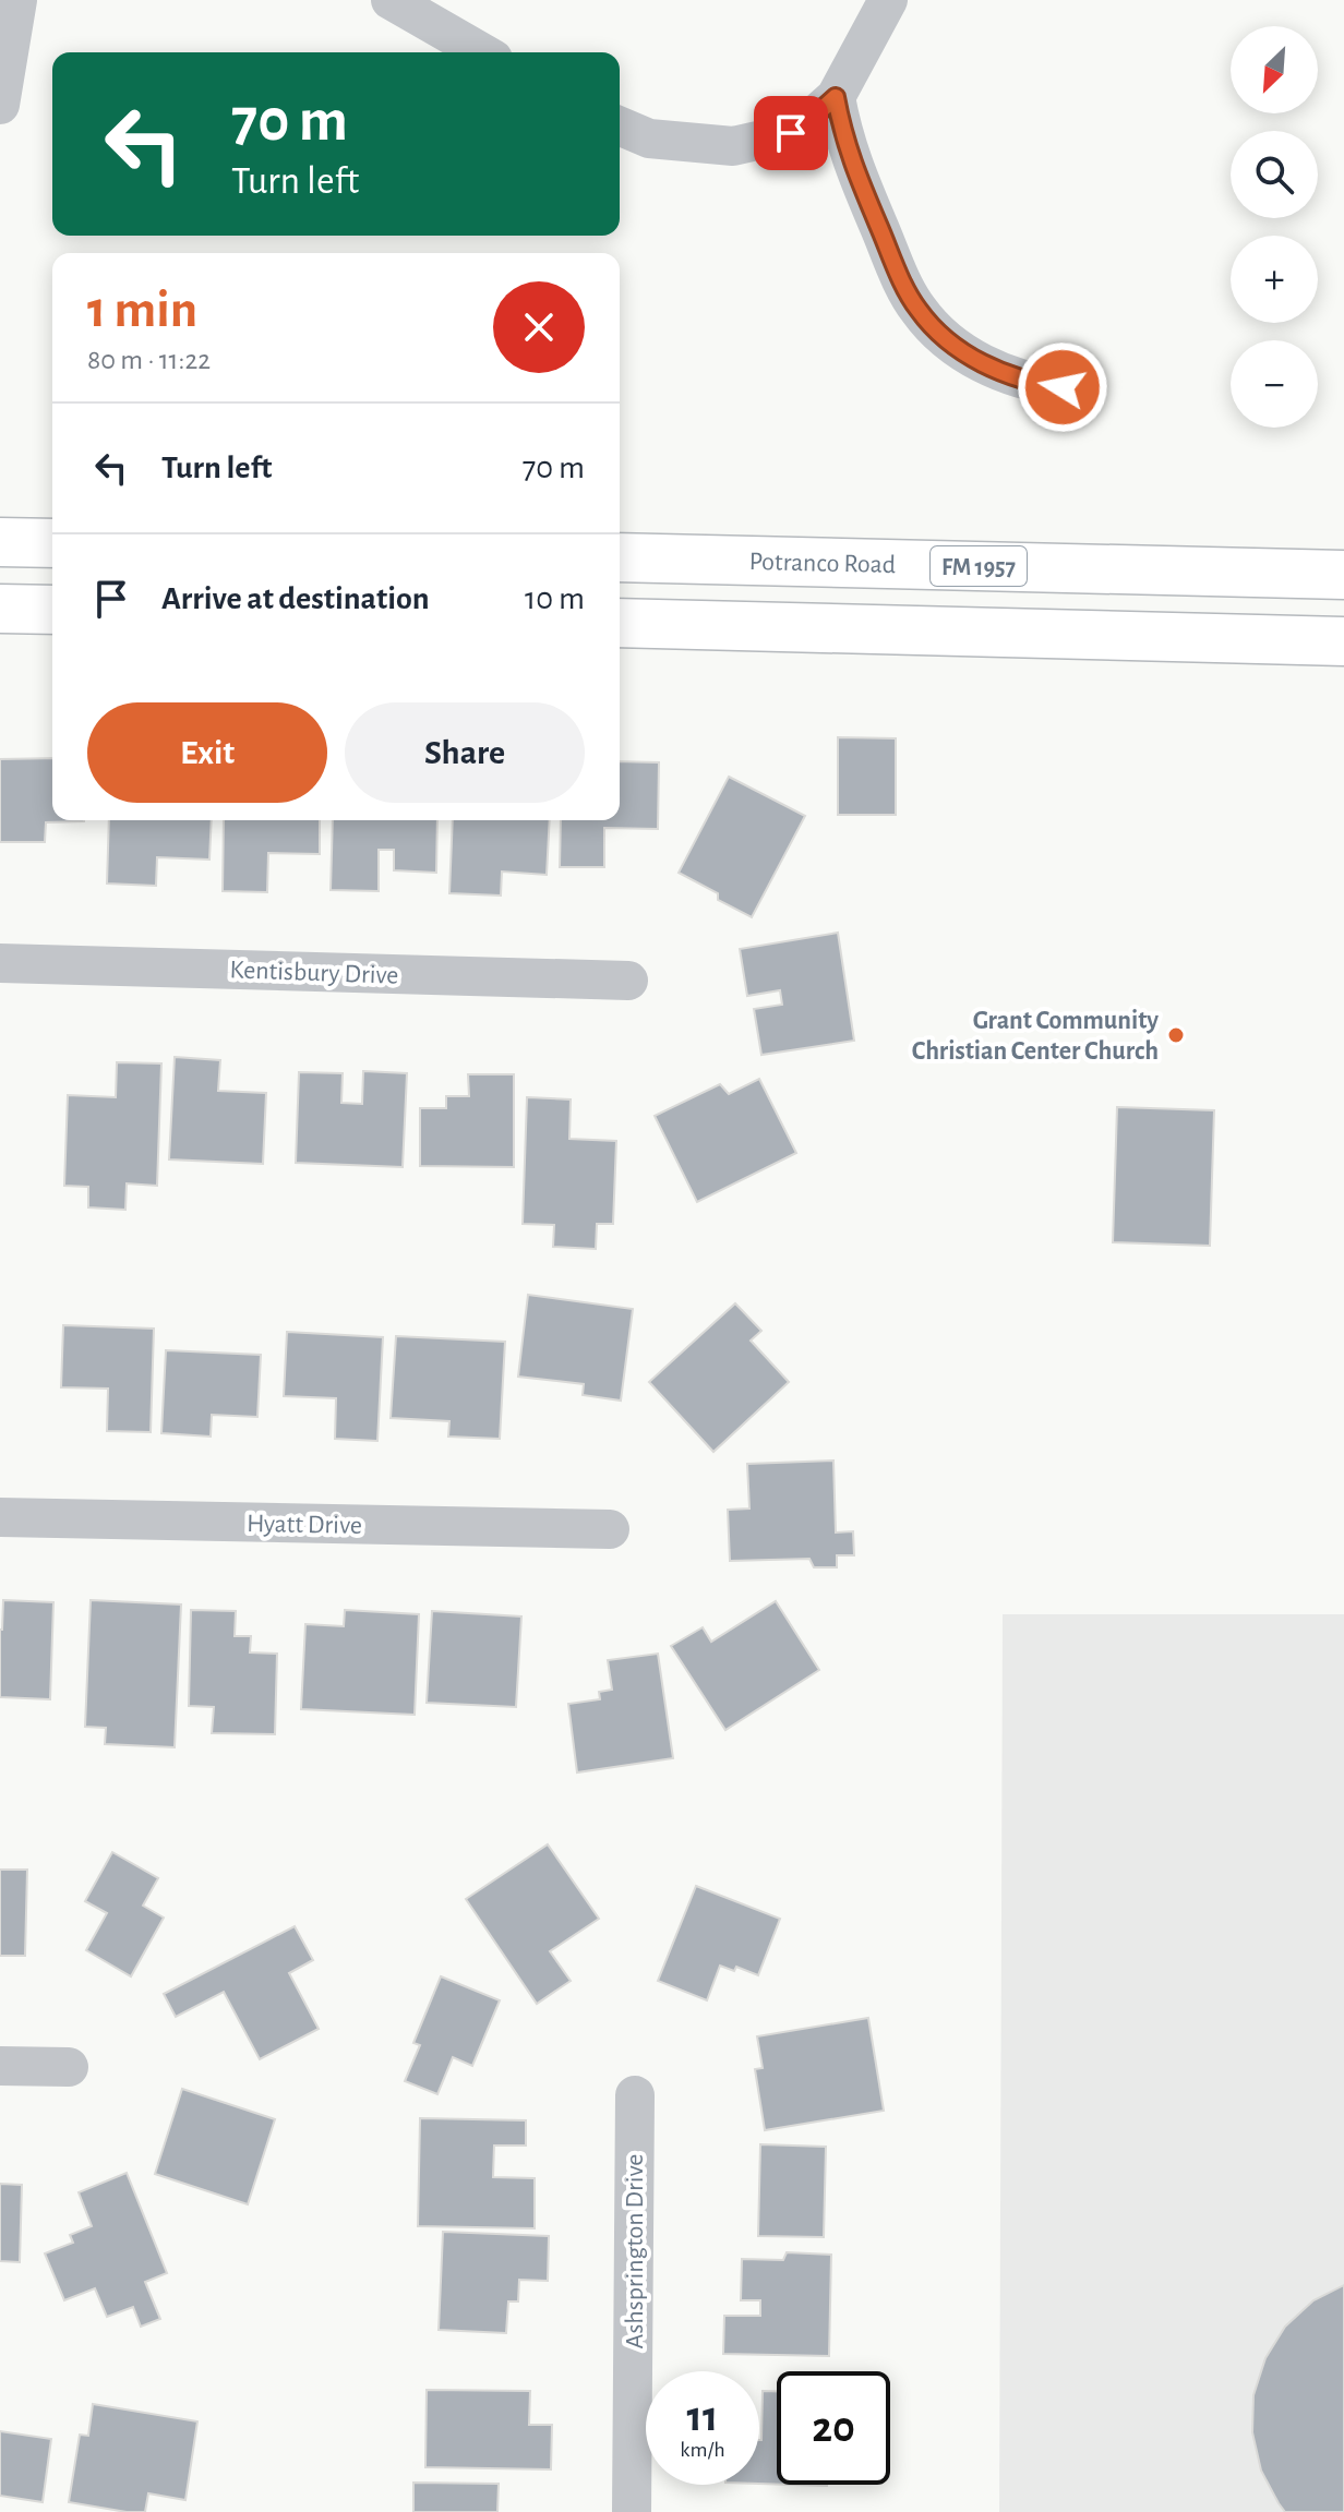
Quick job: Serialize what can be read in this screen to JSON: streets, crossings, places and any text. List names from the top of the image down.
{
  "streets": {
    "main road": ["Potranco Road", "FM 1957"],
    "street": ["Kentisbury Drive", "Hyatt Drive", "Ashsprington Drive"]
  },
  "places": ["Grant Community Christian Center Church"],
  "north": "bottom left",
  "page": {
    "map_buttons": ["+", "−"],
    "turn": ["70 m", "Turn left"],
    "heading": ["1 min", "80 m · 11:22"],
    "list": [
      {
        "name": "Turn left",
        "value": "70 m"
      },
      {
        "name": "Arrive at destination",
        "value": "10 m"
      }
    ],
    "buttons": ["Exit", "Share"],
    "speed": "11 km/h",
    "limit": "20"
  }
}
